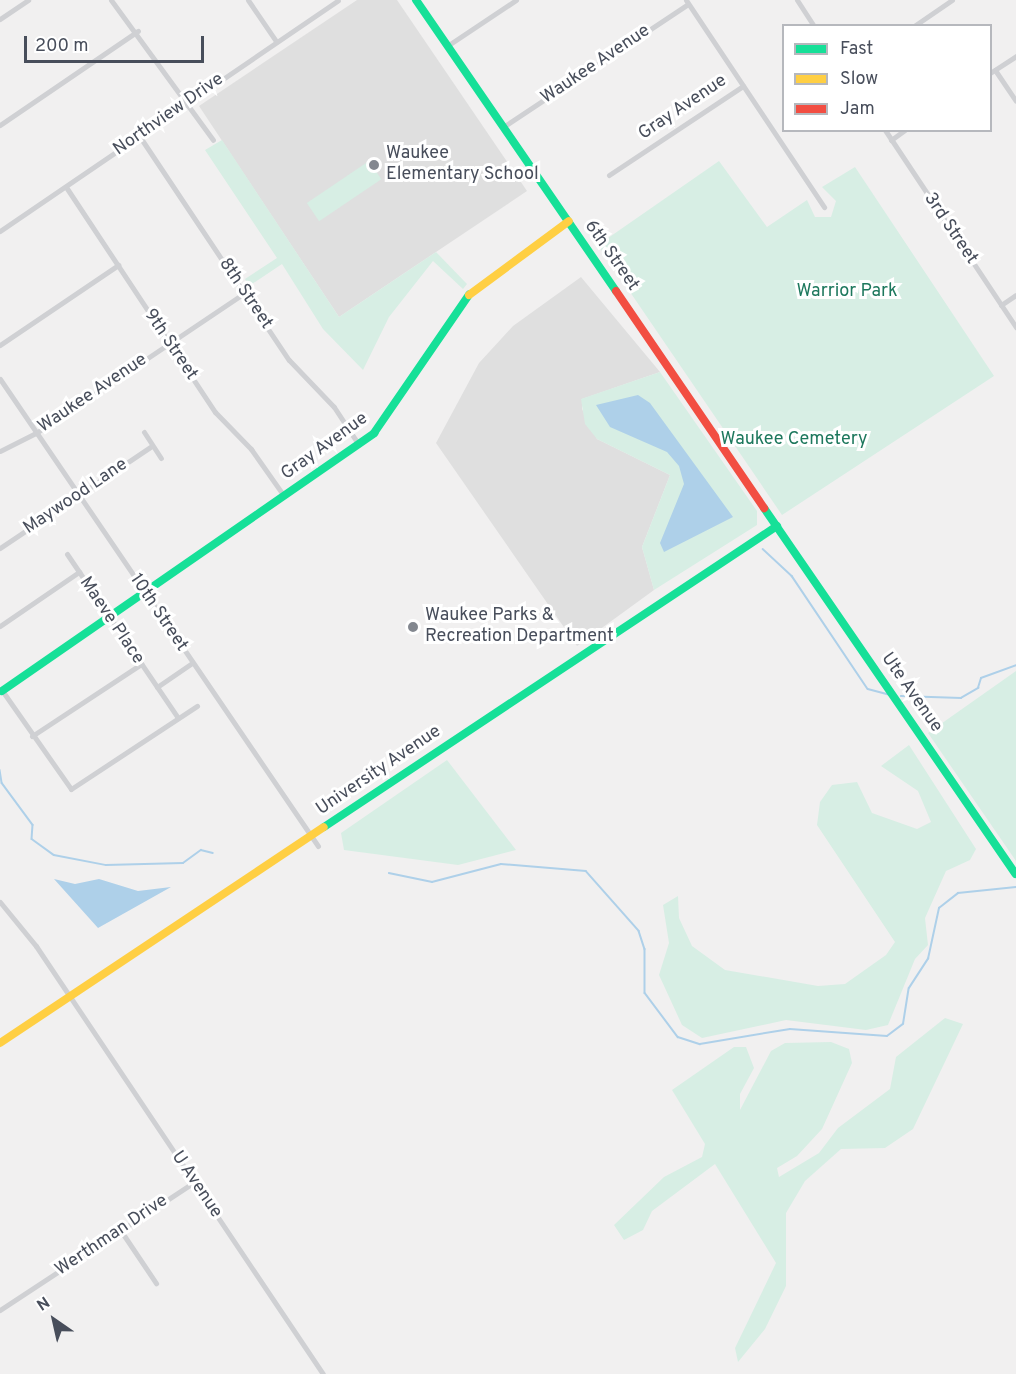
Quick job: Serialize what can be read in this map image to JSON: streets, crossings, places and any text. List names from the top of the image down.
{
  "streets": {
    "street": [
      "Waukee Avenue",
      "Gray Avenue",
      "Northview Drive",
      "3rd Street",
      "6th Street",
      "8th Street",
      "9th Street",
      "Maywood Lane",
      "10th Street",
      "Maeve Place",
      "Ute Avenue",
      "University Avenue",
      "U Avenue",
      "Werthman Drive"
    ]
  },
  "crossings": [
    ["Waukee Avenue", "6th Street"],
    ["Waukee Avenue", "8th Street"],
    ["Waukee Avenue", "9th Street"],
    ["Waukee Avenue", "10th Street"],
    ["Gray Avenue", "6th Street"],
    ["Gray Avenue", "8th Street"],
    ["Gray Avenue", "9th Street"],
    ["Gray Avenue", "10th Street"],
    ["Gray Avenue", "Maeve Place"],
    ["Northview Drive", "8th Street"],
    ["Northview Drive", "9th Street"],
    ["6th Street", "Ute Avenue"],
    ["6th Street", "University Avenue"],
    ["Maywood Lane", "10th Street"],
    ["10th Street", "University Avenue"],
    ["Ute Avenue", "University Avenue"],
    ["University Avenue", "U Avenue"],
    ["U Avenue", "Werthman Drive"]
  ],
  "parks": ["Warrior Park", "Waukee Cemetery"],
  "places": ["Waukee Elementary School", "Waukee Parks & Recreation Department"],
  "legend": ["Fast", "Slow", "Jam"],
  "scale_bar": "200 m",
  "north": "top left"
}
